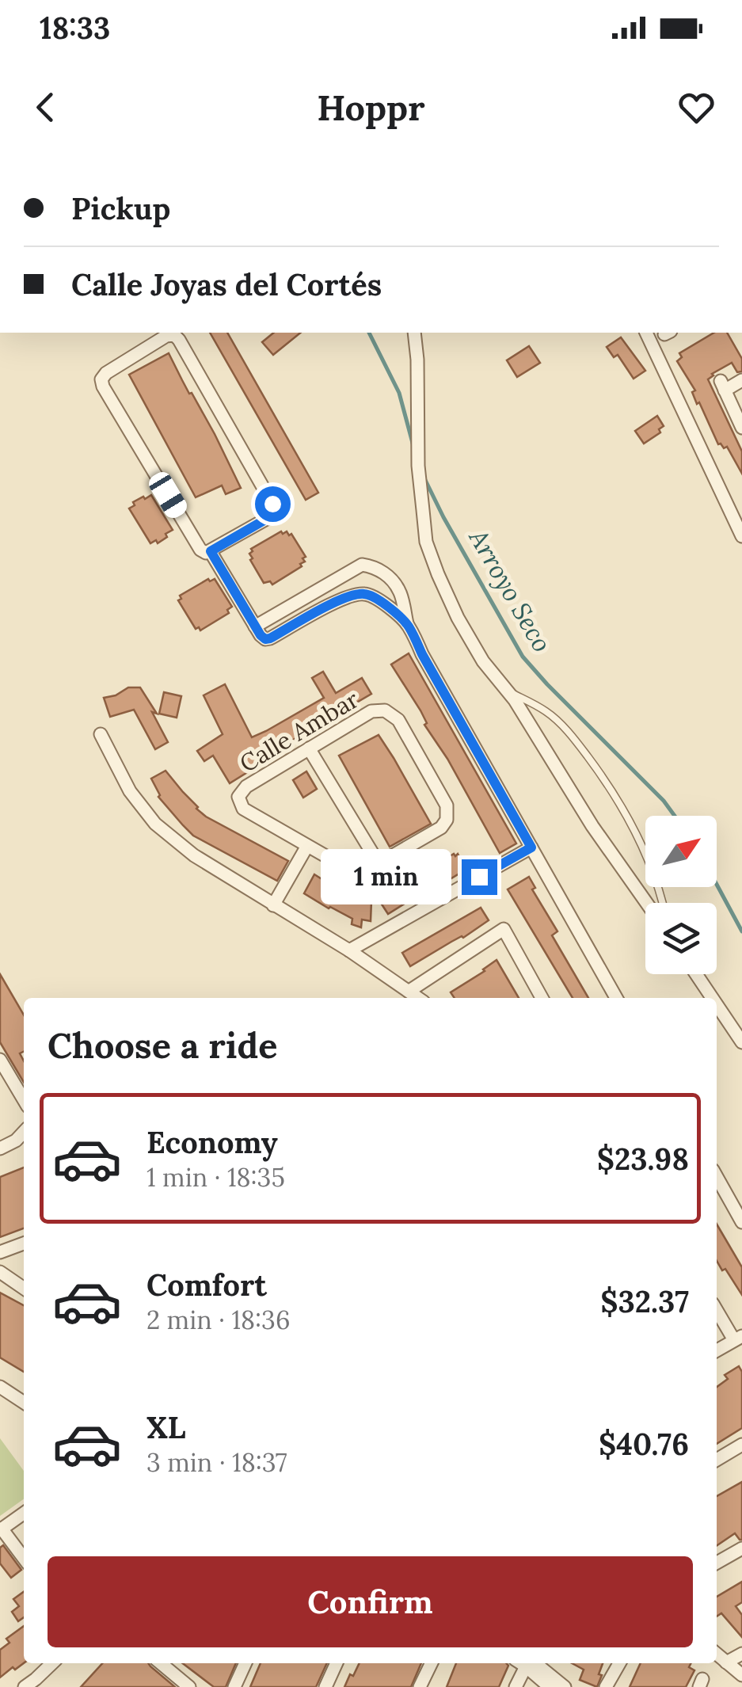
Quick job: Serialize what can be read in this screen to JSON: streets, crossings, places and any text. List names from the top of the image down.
{
  "streets": {
    "street": ["Calle Ambar"]
  },
  "water": ["Arroyo Seco"],
  "north": "top right",
  "page": {
    "status": "18:33",
    "header": "Hoppr",
    "banner": ["Pickup", "Calle Joyas del Cortés"],
    "bubble": "1 min",
    "heading": "Choose a ride",
    "list": [
      {
        "name": "Economy",
        "note": "1 min · 18:35",
        "value": "$23.98"
      },
      {
        "name": "Comfort",
        "note": "2 min · 18:36",
        "value": "$32.37"
      },
      {
        "name": "XL",
        "note": "3 min · 18:37",
        "value": "$40.76"
      }
    ],
    "buttons": "Confirm"
  }
}
